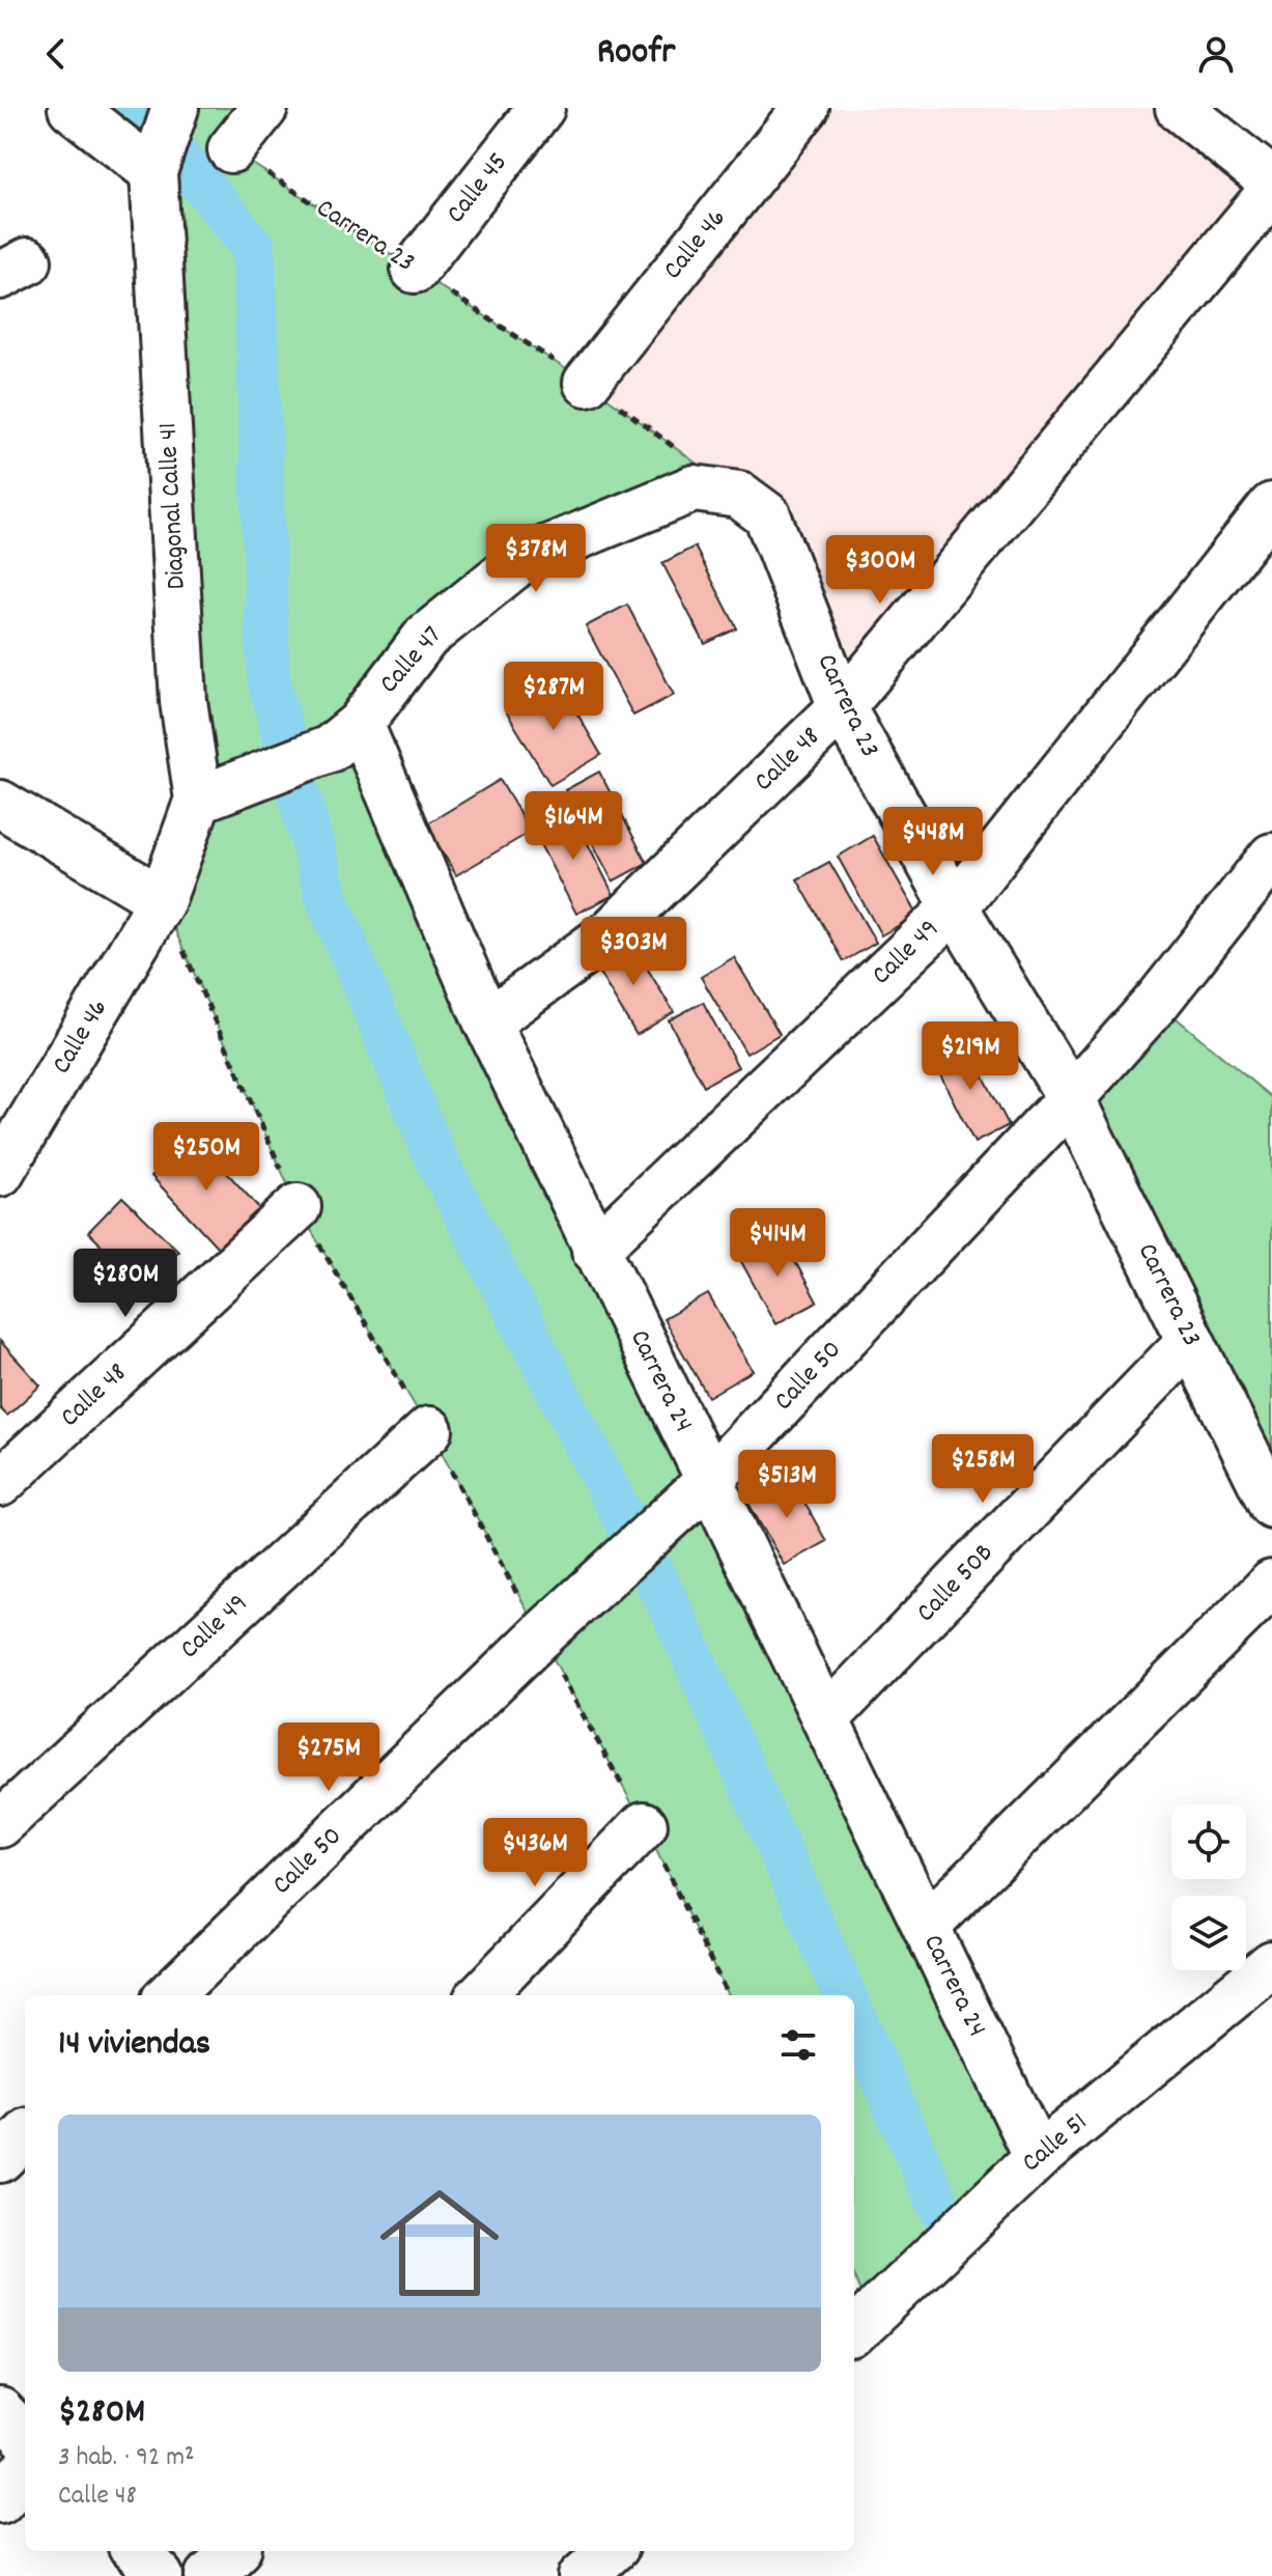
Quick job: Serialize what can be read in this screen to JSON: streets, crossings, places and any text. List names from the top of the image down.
{
  "streets": {
    "street": [
      "Calle 45",
      "Carrera 23",
      "Calle 46",
      "Diagonal Calle 41",
      "Calle 47",
      "Calle 48",
      "Calle 49",
      "Calle 50",
      "Carrera 24",
      "Calle 50B",
      "Calle 51"
    ]
  },
  "crossings": [
    ["Calle 45", "Carrera 23"],
    ["Carrera 23", "Calle 46"],
    ["Carrera 23", "Calle 47"],
    ["Carrera 23", "Calle 48"],
    ["Carrera 23", "Calle 49"],
    ["Carrera 23", "Calle 50"],
    ["Carrera 23", "Calle 50B"],
    ["Calle 46", "Diagonal Calle 41"],
    ["Calle 47", "Carrera 24"],
    ["Calle 48", "Carrera 24"],
    ["Calle 49", "Carrera 24"],
    ["Calle 50", "Carrera 24"],
    ["Carrera 24", "Calle 50B"],
    ["Carrera 24", "Calle 51"]
  ],
  "page": {
    "header": "Roofr",
    "price": [
      "$378M",
      "$300M",
      "$287M",
      "$164M",
      "$448M",
      "$303M",
      "$219M",
      "$250M",
      "$414M",
      "$280M",
      "$258M",
      "$513M",
      "$275M",
      "$436M"
    ],
    "heading": "14 viviendas",
    "list": [
      {
        "name": "$280M",
        "note": "3 hab. · 92 m² · Calle 48"
      }
    ]
  }
}
